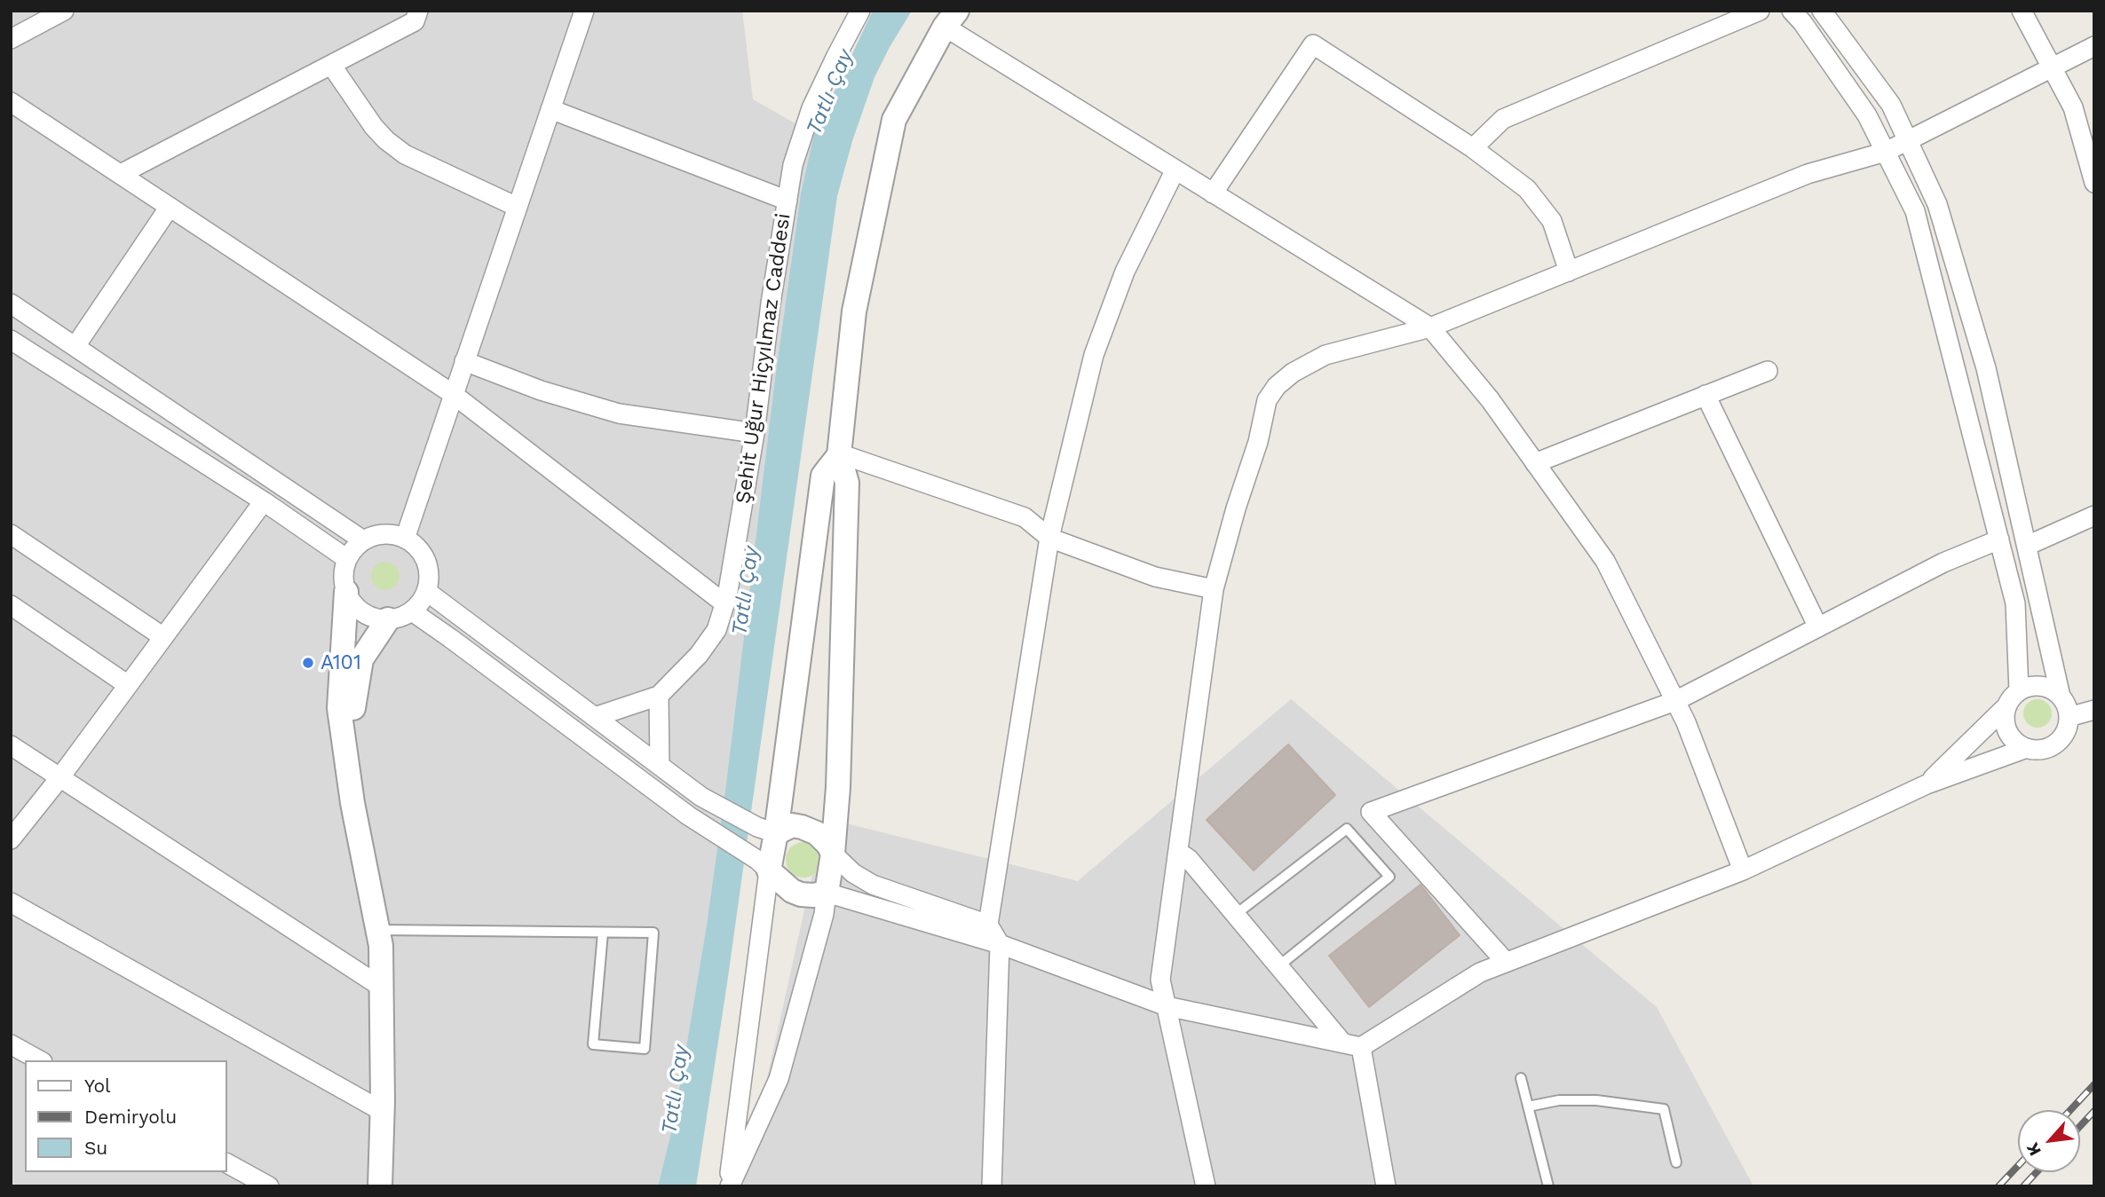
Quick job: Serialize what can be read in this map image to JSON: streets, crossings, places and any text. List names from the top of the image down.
{
  "streets": {
    "street": ["Şehit Uğur Hiçyılmaz Caddesi"]
  },
  "water": ["Tatlı Çay"],
  "places": ["A101"],
  "legend": ["Yol", "Demiryolu", "Su"],
  "north": "bottom left"
}
